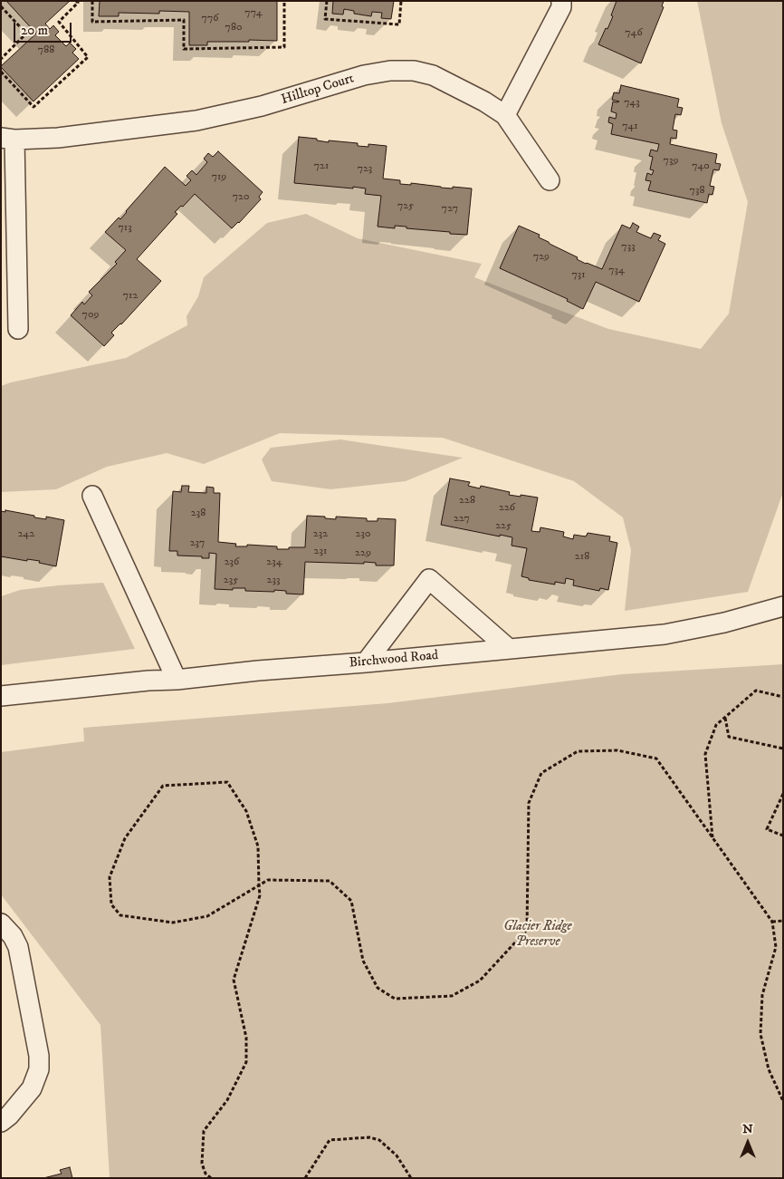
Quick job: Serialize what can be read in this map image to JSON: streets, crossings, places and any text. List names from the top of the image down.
{
  "streets": {
    "street": ["Hilltop Court", "Birchwood Road"]
  },
  "parks": ["Glacier Ridge Preserve"],
  "house_numbers": [
    "774",
    "776",
    "780",
    "746",
    "788",
    "743",
    "741",
    "739",
    "721",
    "740",
    "723",
    "719",
    "738",
    "720",
    "725",
    "727",
    "713",
    "733",
    "729",
    "734",
    "731",
    "712",
    "709",
    "228",
    "226",
    "238",
    "227",
    "225",
    "242",
    "232",
    "230",
    "237",
    "231",
    "229",
    "218",
    "236",
    "234",
    "235",
    "233"
  ],
  "scale_bar": "20 m",
  "north": "top"
}
